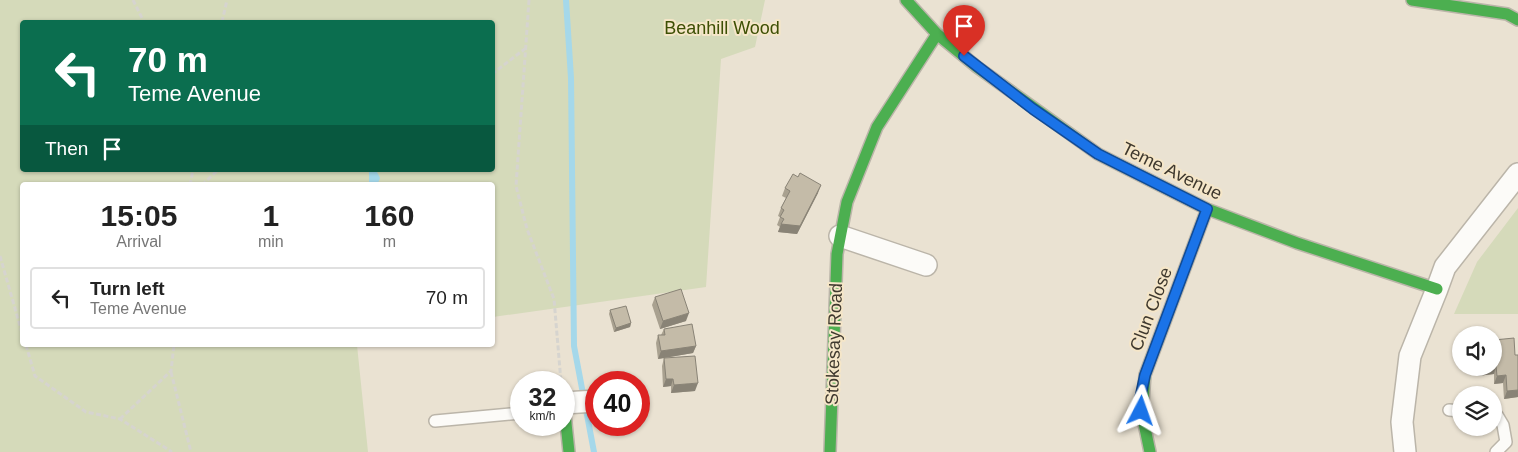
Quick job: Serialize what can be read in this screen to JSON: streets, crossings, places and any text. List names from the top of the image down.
{
  "streets": {
    "street": ["Teme Avenue", "Clun Close", "Stokesay Road"]
  },
  "crossings": [
    ["Teme Avenue", "Clun Close"],
    ["Teme Avenue", "Stokesay Road"]
  ],
  "parks": ["Beanhill Wood"],
  "page": {
    "turn": ["70 m", "Teme Avenue"],
    "then": "Then",
    "eta": [
      "15:05",
      "Arrival",
      "1",
      "min",
      "160",
      "m"
    ],
    "list": [
      {
        "name": "Turn left",
        "note": "Teme Avenue",
        "value": "70 m"
      }
    ],
    "speed": "32 km/h",
    "limit": "40"
  }
}
